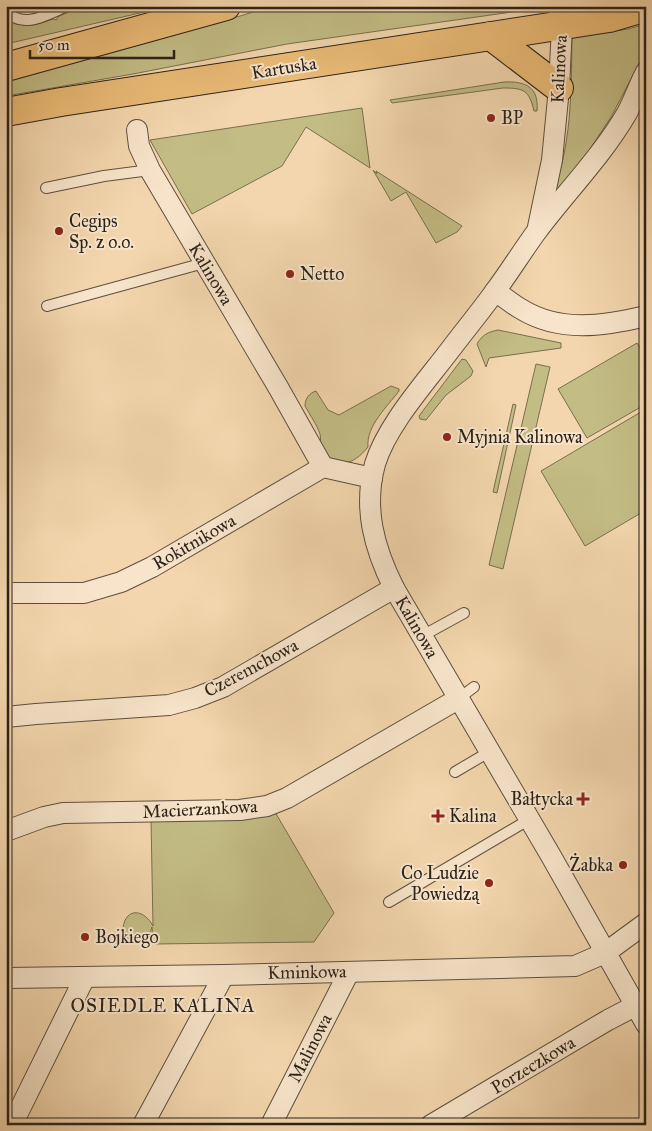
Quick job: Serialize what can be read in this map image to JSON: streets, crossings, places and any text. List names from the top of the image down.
{
  "streets": {
    "main road": ["Kartuska"],
    "street": [
      "Kalinowa",
      "Rokitnikowa",
      "Czeremchowa",
      "Macierzankowa",
      "Kminkowa",
      "Malinowa",
      "Porzeczkowa"
    ]
  },
  "crossings": [
    ["Kartuska", "Kalinowa"],
    ["Kalinowa", "Rokitnikowa"],
    ["Kalinowa", "Czeremchowa"],
    ["Kalinowa", "Macierzankowa"],
    ["Kalinowa", "Kminkowa"],
    ["Kalinowa", "Porzeczkowa"],
    ["Kminkowa", "Malinowa"]
  ],
  "districts": ["OSIEDLE KALINA"],
  "places": {
    "other": [
      "BP",
      "Cegips Sp. z o.o.",
      "Netto",
      "Myjnia Kalinowa",
      "Żabka",
      "Co Ludzie Powiedzą",
      "Bojkiego"
    ],
    "health": ["Bałtycka", "Kalina"]
  },
  "scale_bar": "50 m"
}
